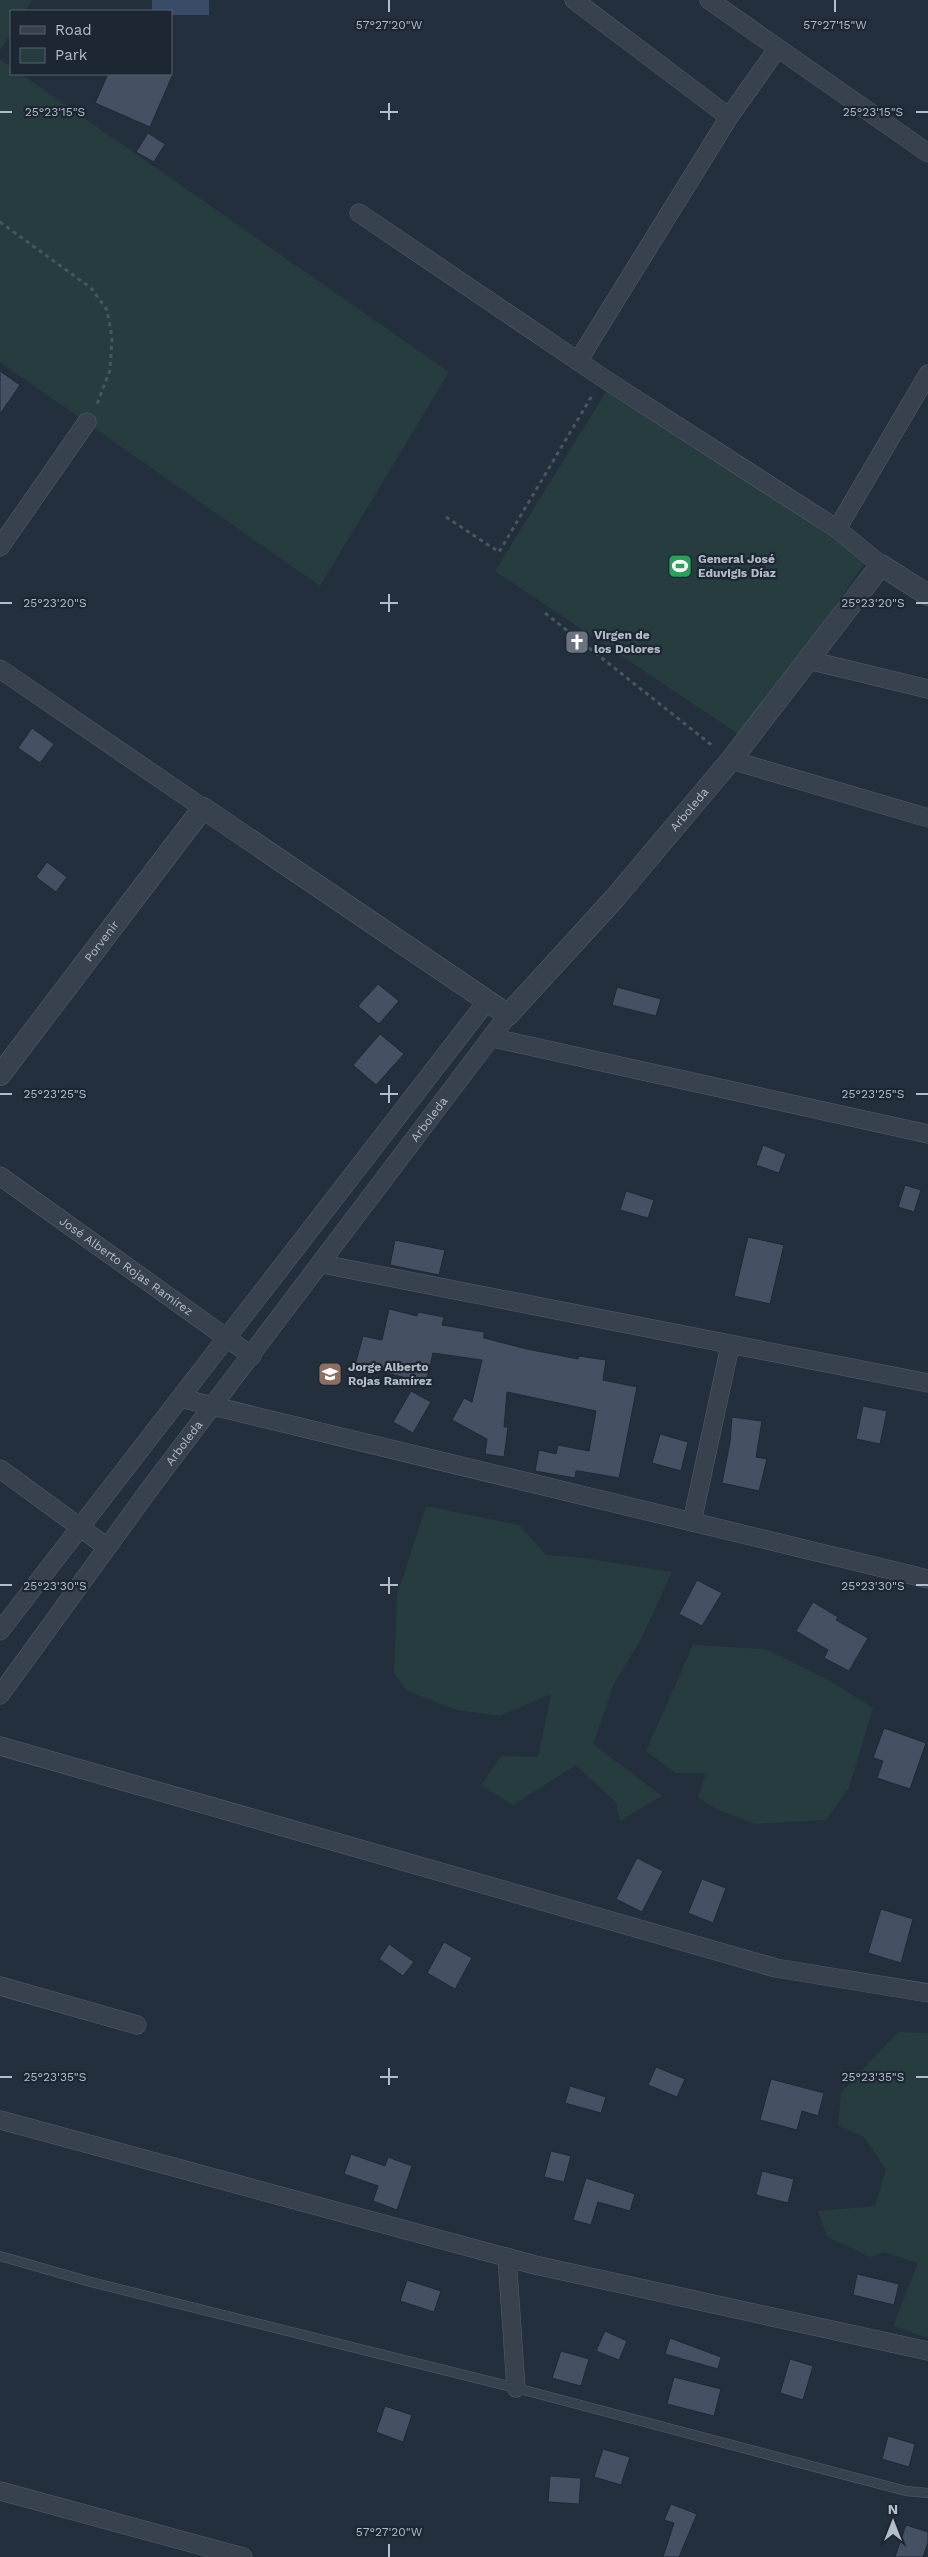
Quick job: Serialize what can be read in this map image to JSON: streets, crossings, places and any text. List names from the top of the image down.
{
  "streets": {
    "street": ["Arboleda", "Porvenir", "José Alberto Rojas Ramírez"]
  },
  "crossings": [
    ["Arboleda", "José Alberto Rojas Ramírez"]
  ],
  "places": {
    "sports": ["General José Eduvigis Díaz"],
    "church": ["Virgen de los Dolores"],
    "school or university": ["Jorge Alberto Rojas Ramírez"]
  },
  "legend": ["Road", "Park"],
  "north": "top",
  "coordinates": [
    "57°27'20\"W",
    "57°27'15\"W",
    "25°23'15\"S",
    "25°23'20\"S",
    "25°23'25\"S",
    "25°23'30\"S",
    "25°23'35\"S"
  ]
}
